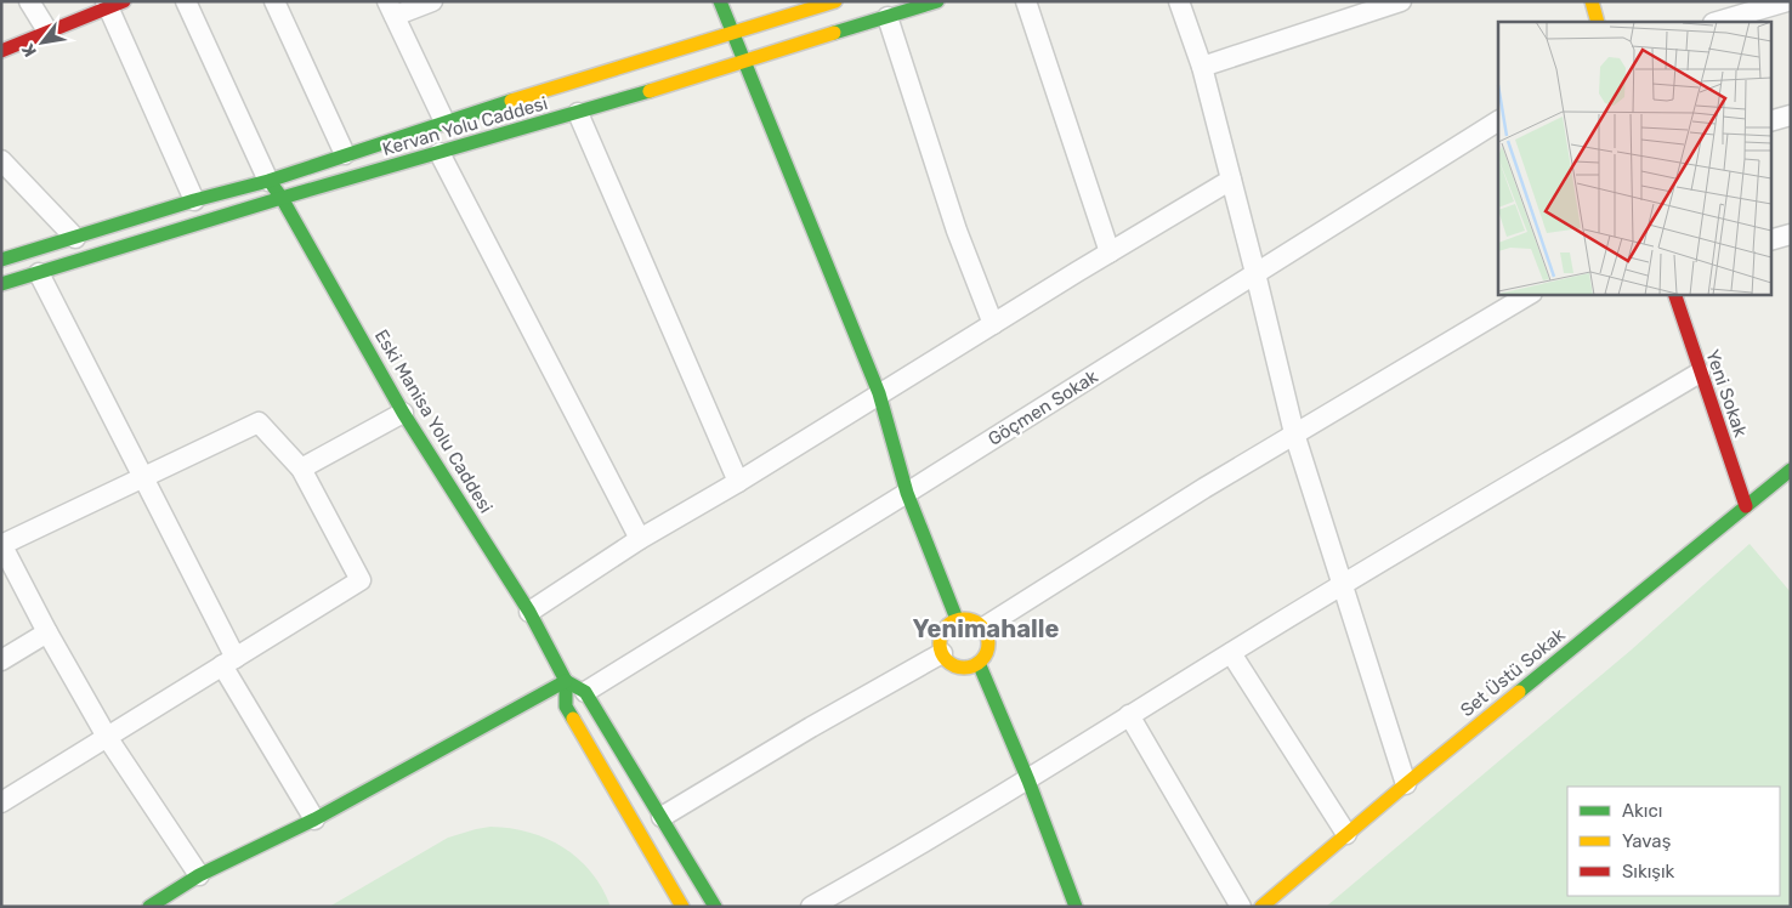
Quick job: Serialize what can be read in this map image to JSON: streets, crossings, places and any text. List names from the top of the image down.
{
  "streets": {
    "main road": [
      "Kervan Yolu Caddesi",
      "Yeni Sokak",
      "Eski Manisa Yolu Caddesi",
      "Set Üstü Sokak"
    ],
    "street": ["Göçmen Sokak"]
  },
  "crossings": [
    ["Kervan Yolu Caddesi", "Eski Manisa Yolu Caddesi"],
    ["Yeni Sokak", "Set Üstü Sokak"]
  ],
  "districts": ["Yenimahalle"],
  "legend": ["Akıcı", "Yavaş", "Sıkışık"],
  "north": "bottom left"
}
